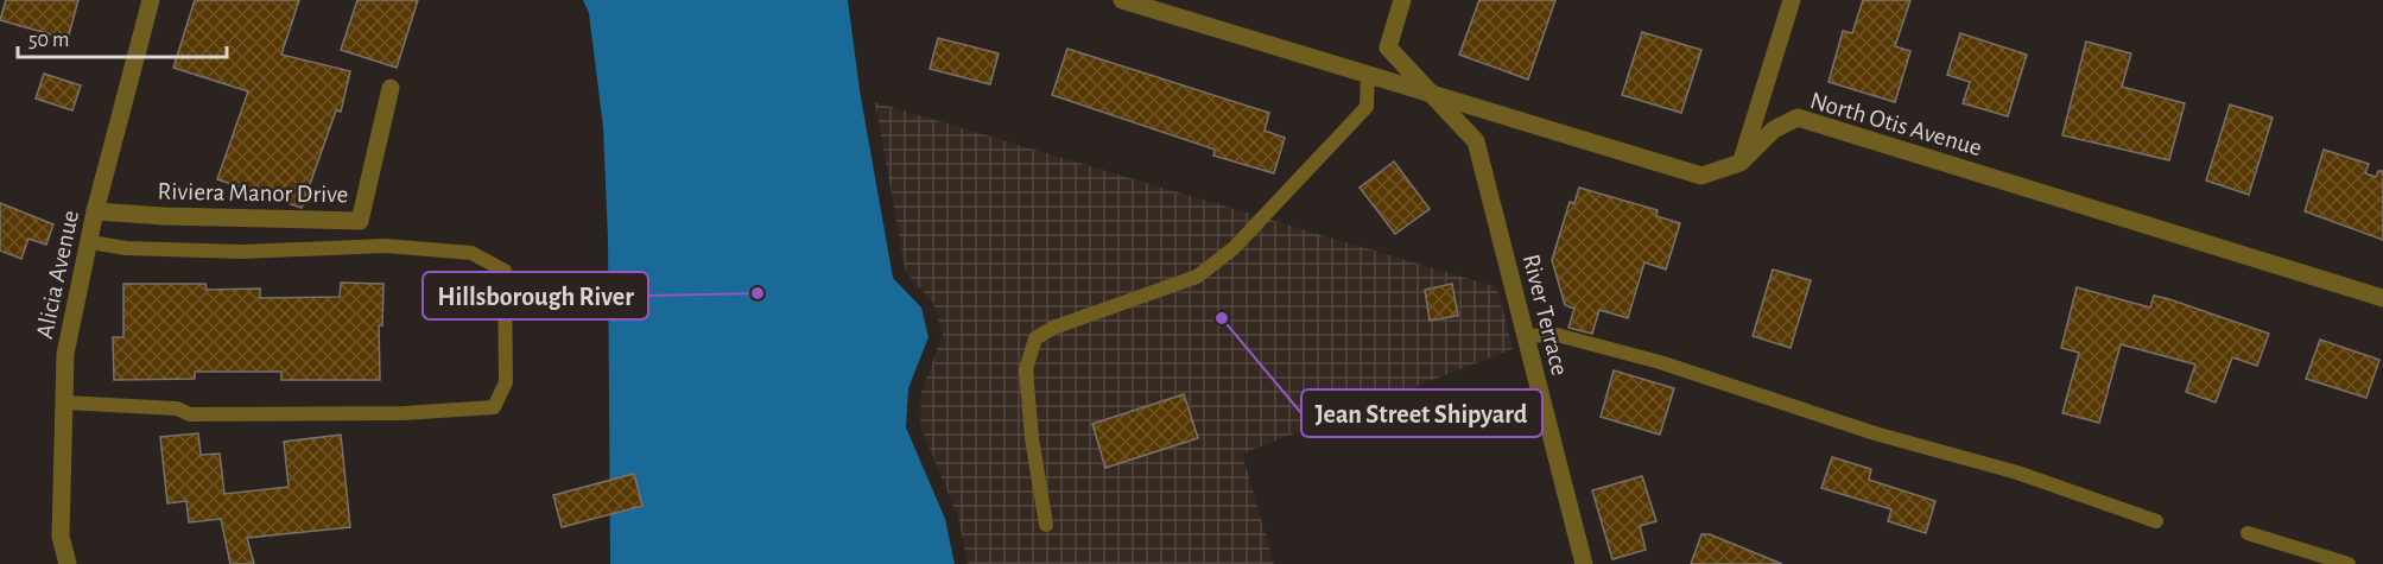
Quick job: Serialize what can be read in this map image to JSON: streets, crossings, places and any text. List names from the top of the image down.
{
  "streets": {
    "street": [
      "North Otis Avenue",
      "Riviera Manor Drive",
      "Alicia Avenue",
      "River Terrace"
    ]
  },
  "crossings": [
    ["North Otis Avenue", "River Terrace"],
    ["Riviera Manor Drive", "Alicia Avenue"]
  ],
  "places": ["Hillsborough River", "Jean Street Shipyard"],
  "scale_bar": "50 m"
}
